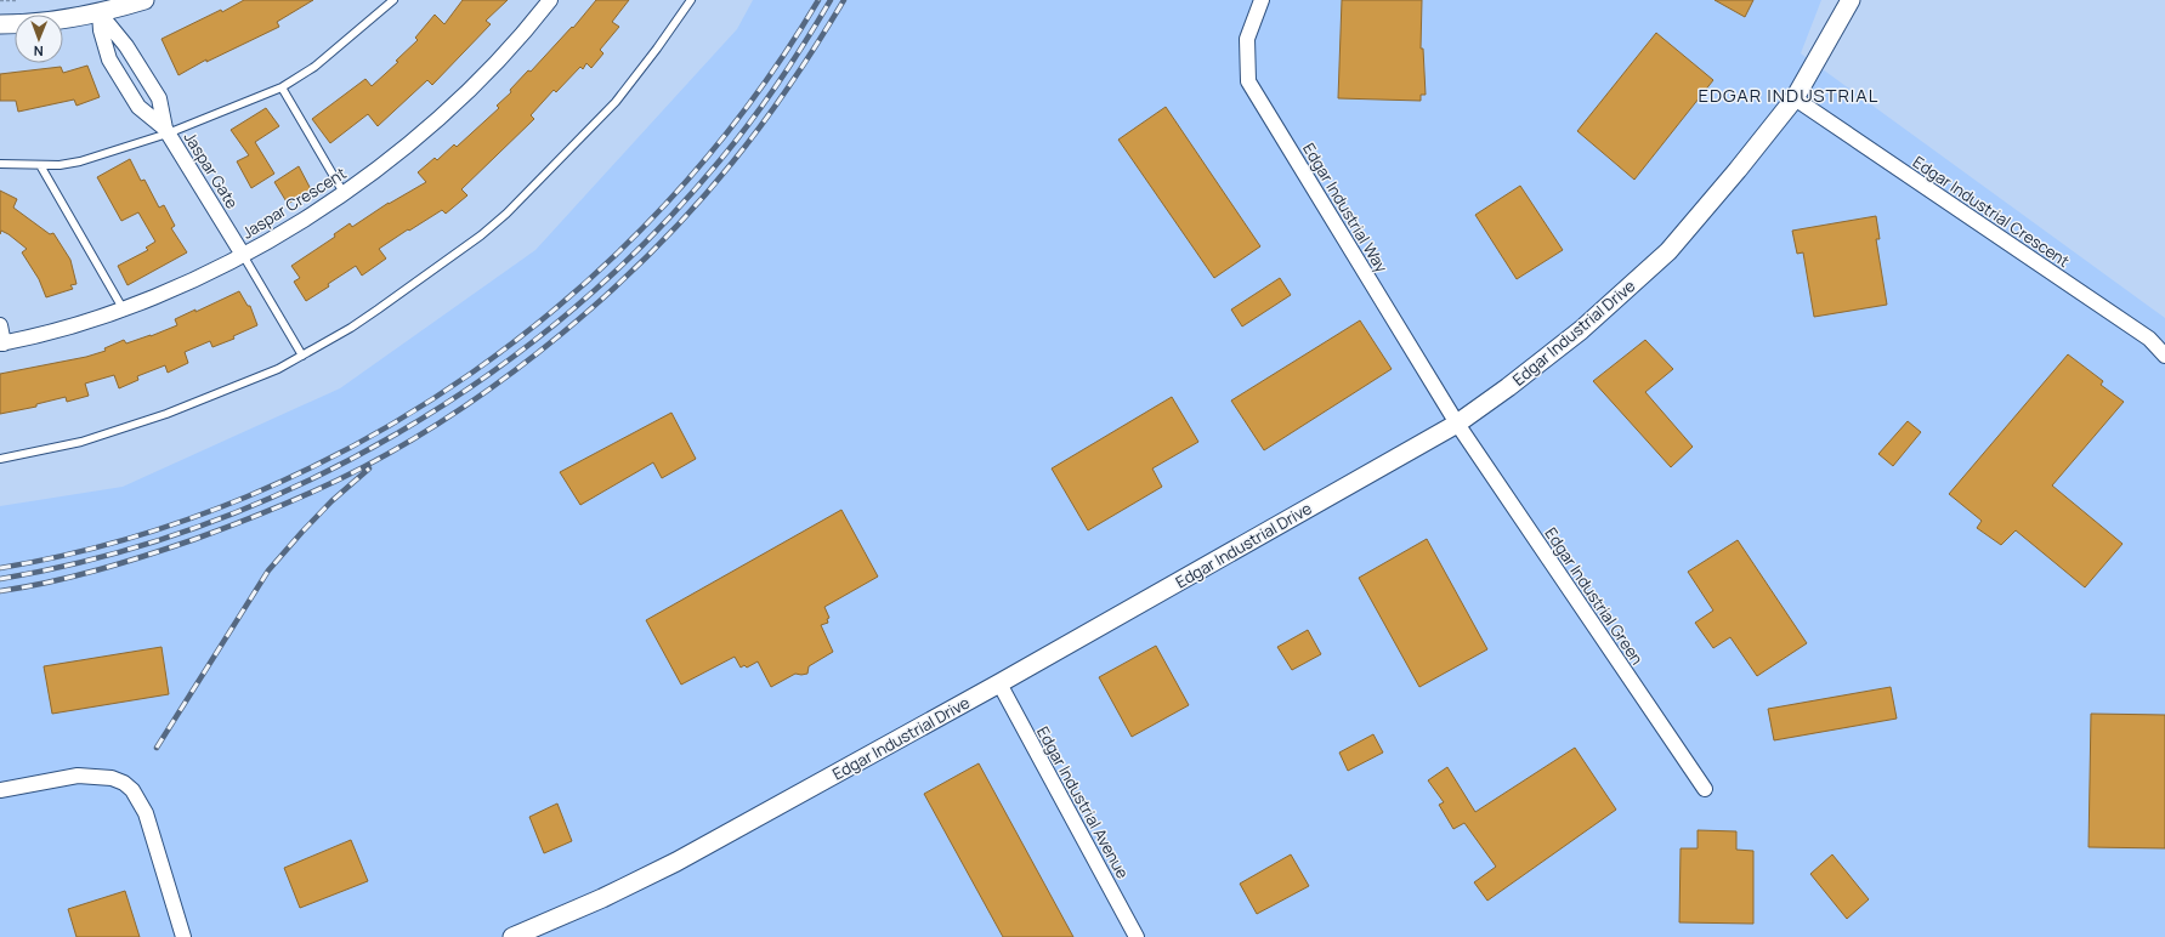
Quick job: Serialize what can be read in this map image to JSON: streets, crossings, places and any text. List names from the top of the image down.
{
  "streets": {
    "street": [
      "Jaspar Gate",
      "Jaspar Crescent",
      "Edgar Industrial Way",
      "Edgar Industrial Crescent",
      "Edgar Industrial Drive",
      "Edgar Industrial Green",
      "Edgar Industrial Avenue"
    ]
  },
  "crossings": [
    ["Jaspar Gate", "Jaspar Crescent"],
    ["Edgar Industrial Way", "Edgar Industrial Drive"],
    ["Edgar Industrial Way", "Edgar Industrial Green"],
    ["Edgar Industrial Crescent", "Edgar Industrial Drive"],
    ["Edgar Industrial Drive", "Edgar Industrial Green"],
    ["Edgar Industrial Drive", "Edgar Industrial Avenue"]
  ],
  "districts": ["EDGAR INDUSTRIAL"],
  "north": "bottom"
}
